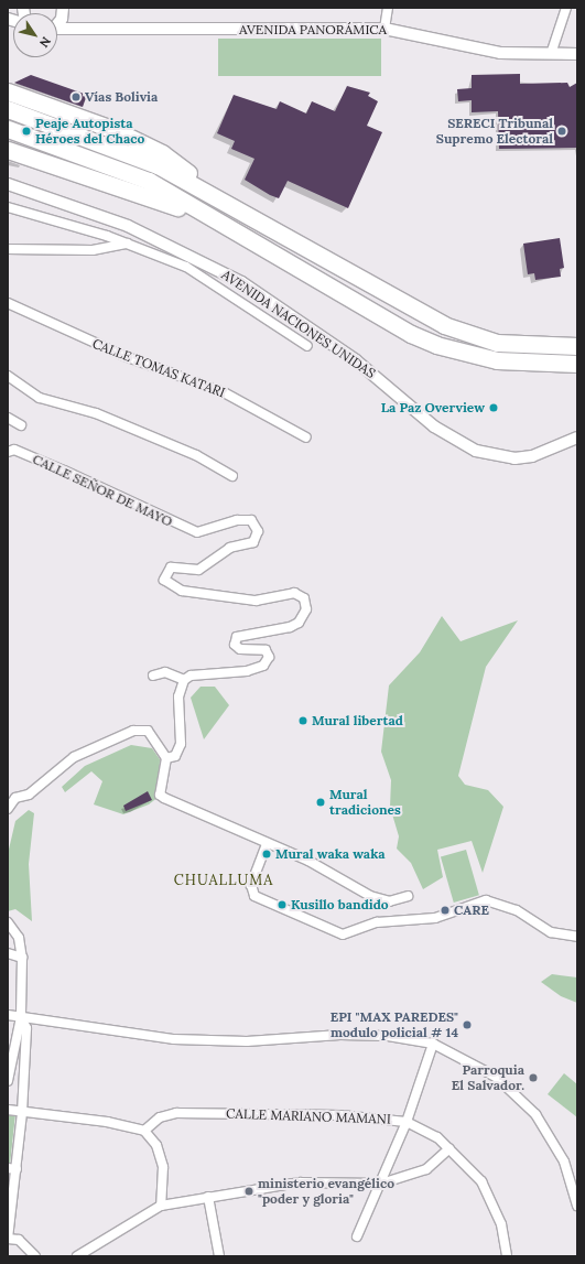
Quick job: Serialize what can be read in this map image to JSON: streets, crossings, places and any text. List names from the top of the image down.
{
  "streets": {
    "street": [
      "AVENIDA PANORÁMICA",
      "AVENIDA NACIONES UNIDAS",
      "CALLE TOMAS KATARI",
      "CALLE SEÑOR DE MAYO",
      "CALLE MARIANO MAMANI"
    ]
  },
  "districts": ["CHUALLUMA"],
  "places": [
    "Vías Bolivia",
    "Peaje Autopista Héroes del Chaco",
    "SERECI Tribunal Supremo Electoral",
    "La Paz Overview",
    "Mural libertad",
    "Mural tradiciones",
    "Mural waka waka",
    "Kusillo bandido",
    "CARE",
    "EPI \"MAX PAREDES\" modulo policial # 14",
    "Parroquia El Salvador.",
    "ministerio evangélico \"poder y gloria\""
  ],
  "north": "bottom right"
}
